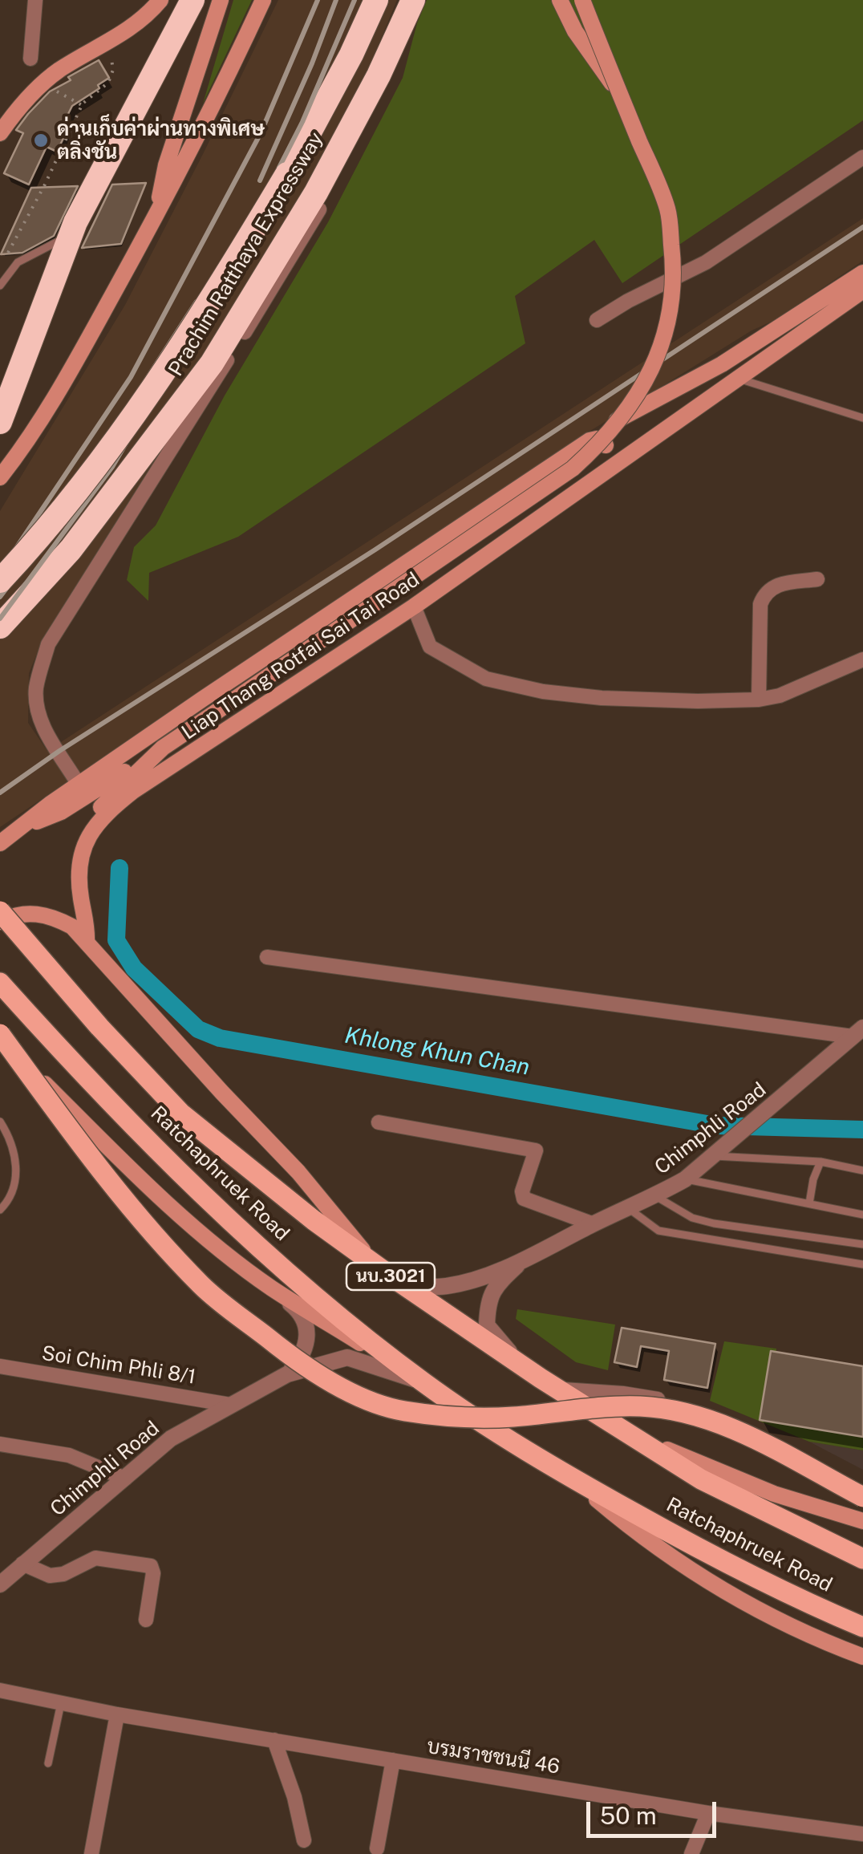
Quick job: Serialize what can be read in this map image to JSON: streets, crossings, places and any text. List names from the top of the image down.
{
  "streets": {
    "highway": ["Prachim Ratthaya Expressway"],
    "main road": ["Liap Thang Rotfai Sai Tai Road", "Ratchaphruek Road", "นบ.3021"],
    "street": ["Chimphli Road", "Soi Chim Phli 8/1", "บรมราชชนนี 46"]
  },
  "crossings": [
    ["Chimphli Road", "Ratchaphruek Road"],
    ["Chimphli Road", "Soi Chim Phli 8/1"]
  ],
  "water": ["Khlong Khun Chan"],
  "places": ["ด่านเก็บค่าผ่านทางพิเศษ ตลิ่งชัน"],
  "scale_bar": "50 m"
}
